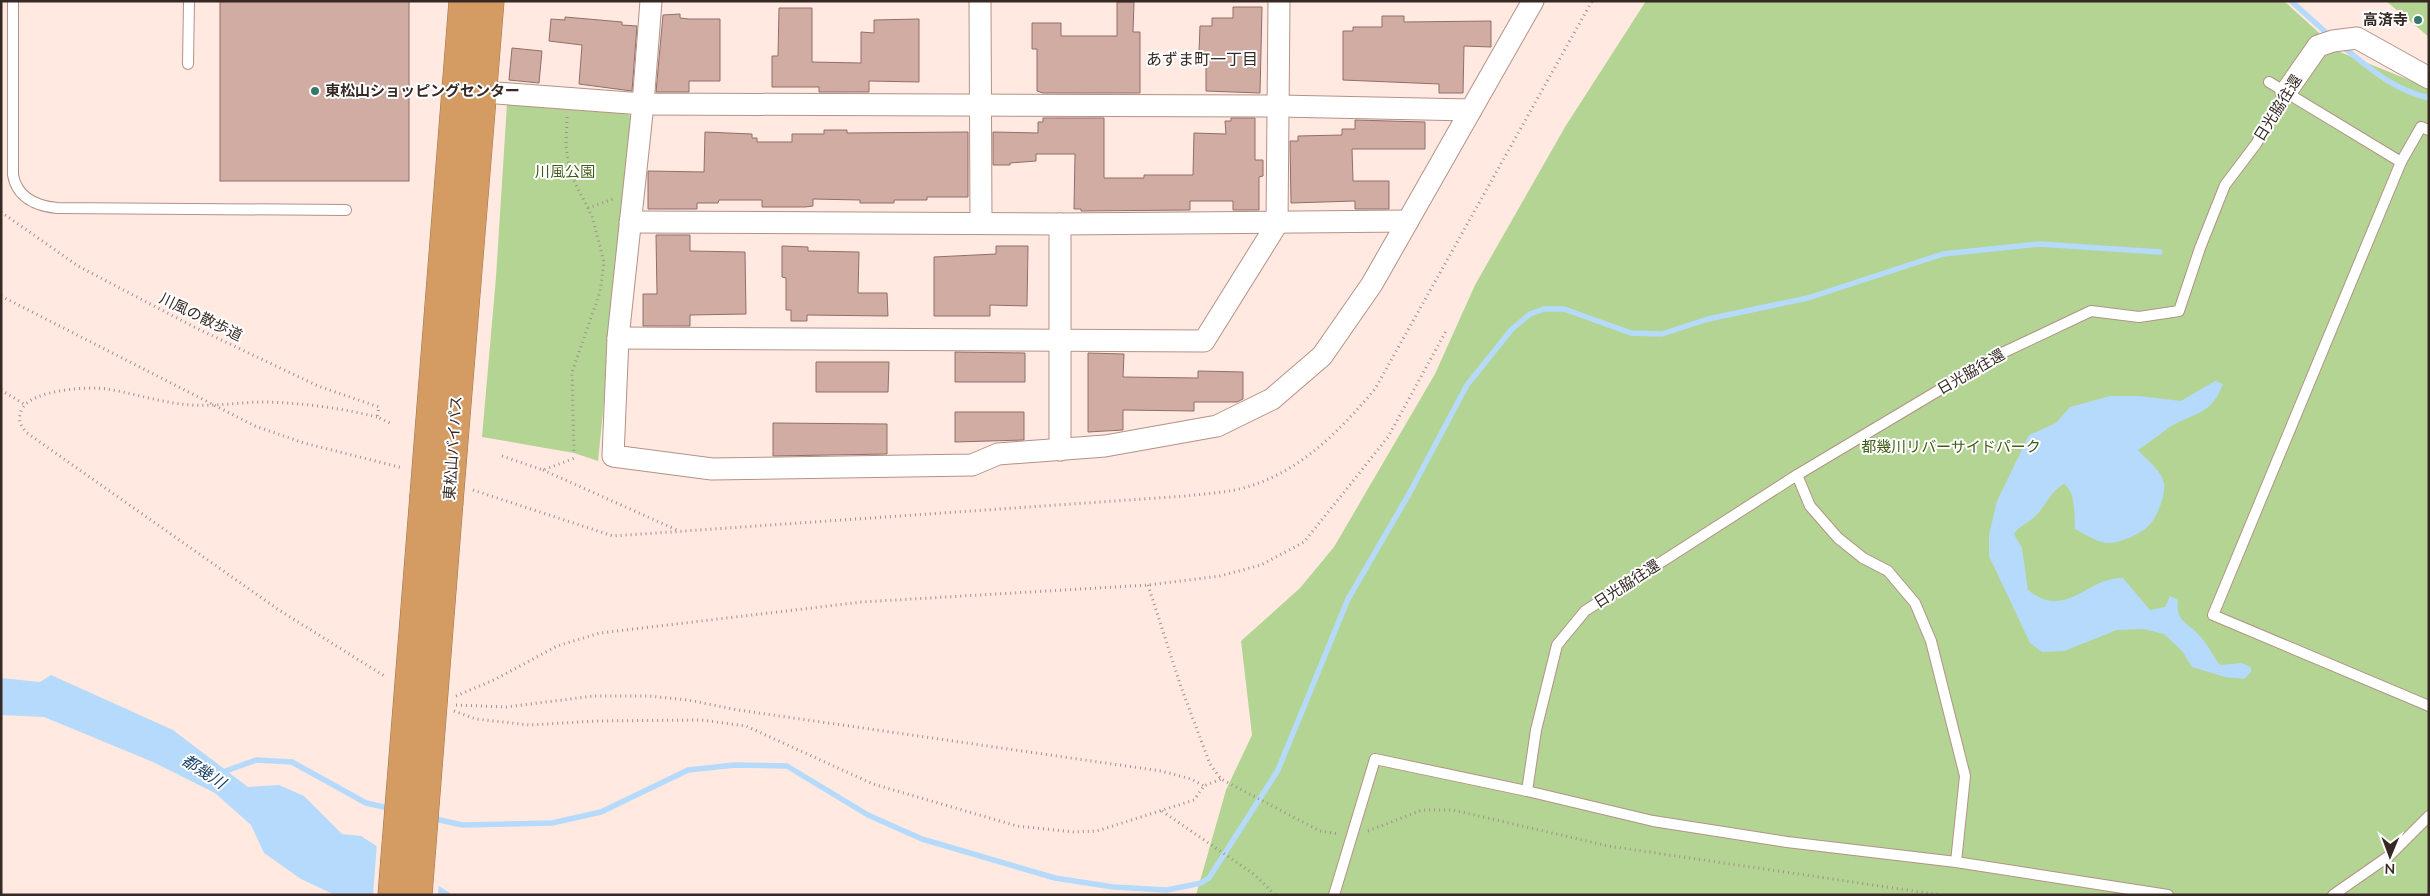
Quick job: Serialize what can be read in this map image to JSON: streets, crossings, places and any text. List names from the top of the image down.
{
  "streets": {
    "highway": ["東松山バイパス"],
    "street": ["日光脇往還"],
    "path": ["川風の散歩道"]
  },
  "districts": ["あずま町一丁目"],
  "water": ["都幾川"],
  "parks": ["川風公園", "都幾川リバーサイドパーク"],
  "places": ["高済寺", "東松山ショッピングセンター"],
  "north": "bottom"
}
